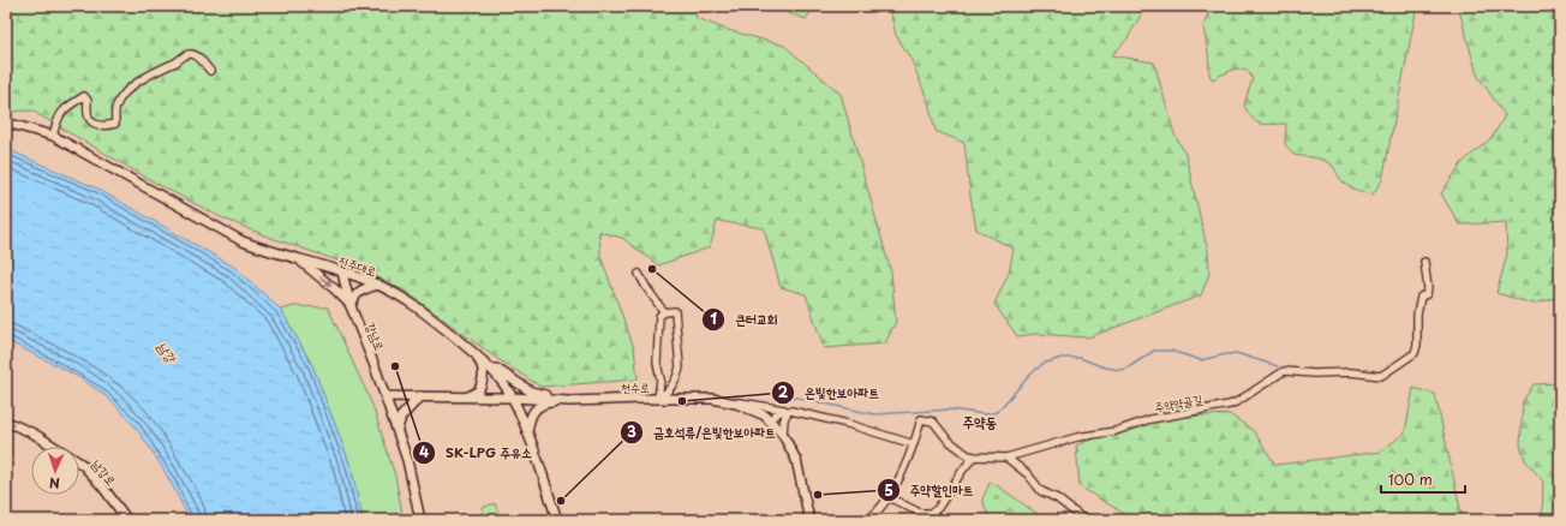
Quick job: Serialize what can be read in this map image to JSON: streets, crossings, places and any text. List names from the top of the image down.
{
  "streets": {
    "street": [
      "진주대로",
      "강남로",
      "천수로",
      "주약약골길",
      "남강로"
    ]
  },
  "crossings": [
    ["진주대로", "강남로"],
    ["진주대로", "천수로"],
    ["강남로", "천수로"]
  ],
  "districts": ["주약동"],
  "water": ["남강"],
  "places": [
    "큰터교회",
    "SK-LPG 주유소",
    "은빛한보아파트",
    "주약할인마트",
    "금호석류/은빛한보아파트"
  ],
  "scale_bar": "100 m",
  "north": "bottom"
}
